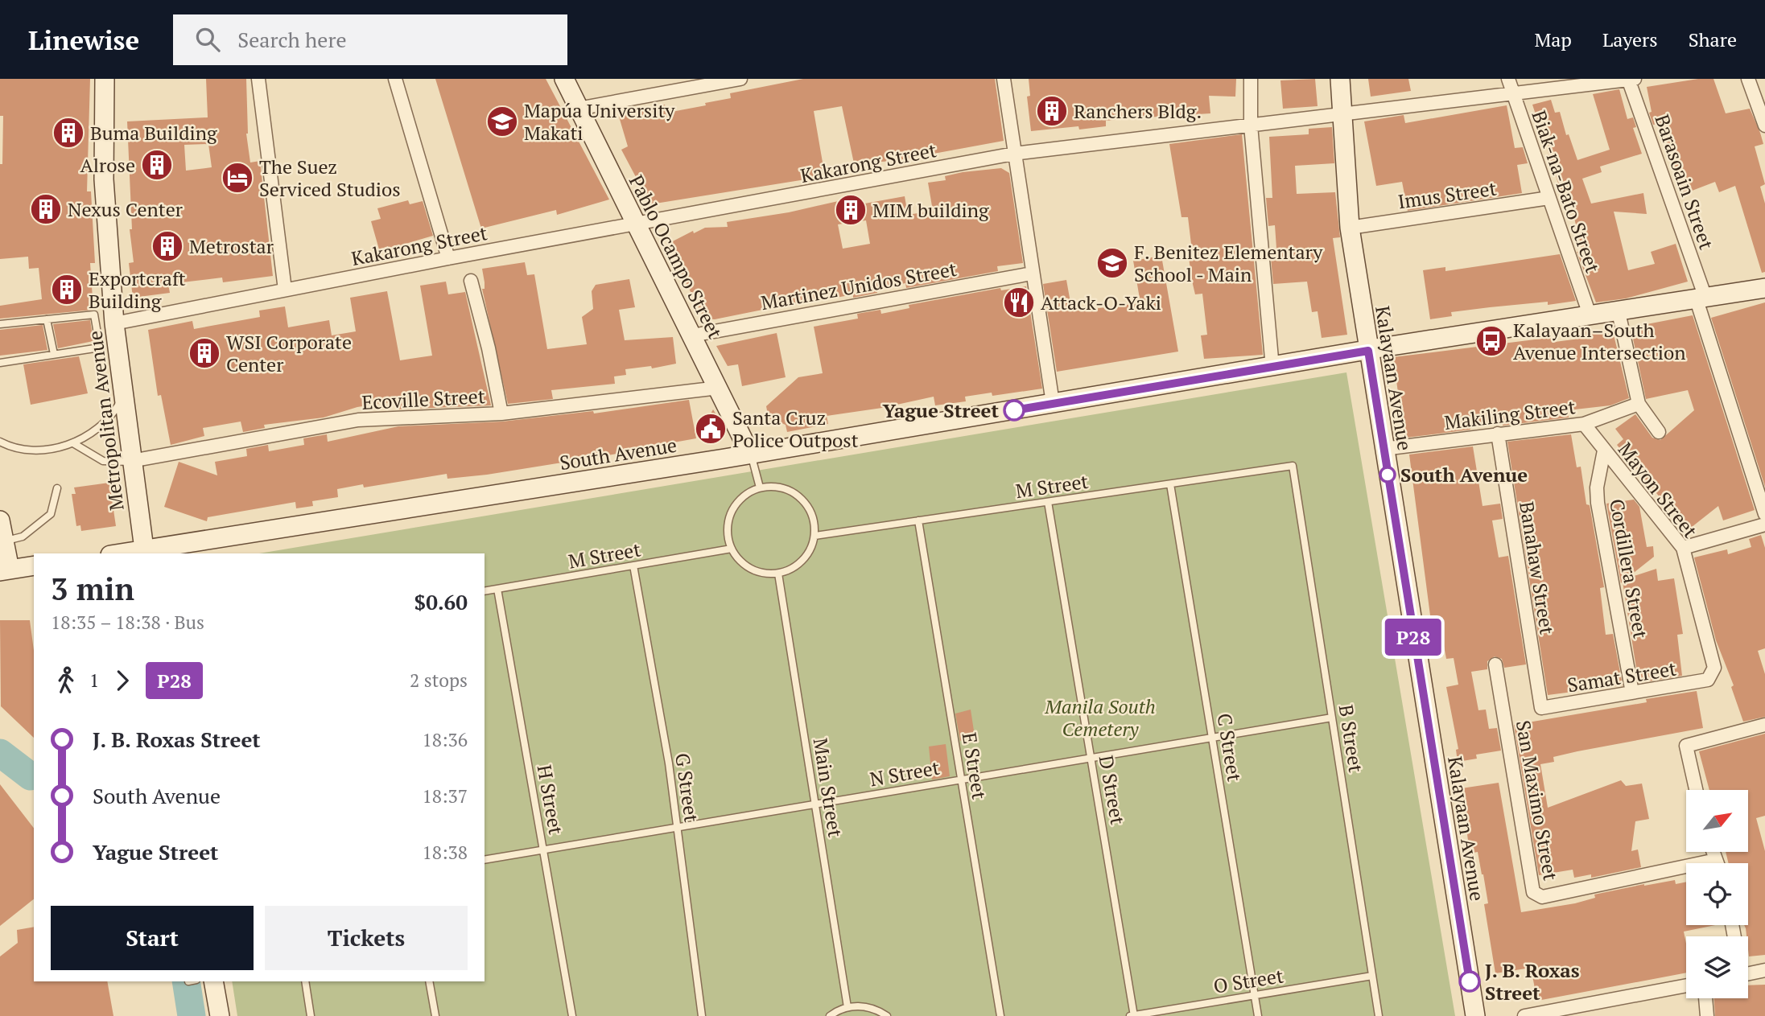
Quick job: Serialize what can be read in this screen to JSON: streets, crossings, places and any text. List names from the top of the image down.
{
  "streets": {
    "main road": [
      "Pablo Ocampo Street",
      "Kalayaan Avenue",
      "Metropolitan Avenue",
      "South Avenue"
    ],
    "street": [
      "Kakarong Street",
      "Barasoain Street",
      "Biak-na-Bato Street",
      "Imus Street",
      "Martinez Unidos Street",
      "Ecoville Street",
      "Makiling Street",
      "Mayon Street",
      "Banahaw Street",
      "Cordillera Street",
      "Samat Street",
      "San Maximo Street"
    ],
    "lane": [
      "M Street",
      "B Street",
      "C Street",
      "E Street",
      "N Street",
      "G Street",
      "Main Street",
      "D Street",
      "H Street",
      "O Street"
    ]
  },
  "crossings": [
    ["Kakarong Street", "Barasoain Street"],
    ["Kakarong Street", "Biak-na-Bato Street"],
    ["Kakarong Street", "Pablo Ocampo Street"],
    ["Kakarong Street", "Kalayaan Avenue"],
    ["Kakarong Street", "Metropolitan Avenue"],
    ["Barasoain Street", "South Avenue"],
    ["Biak-na-Bato Street", "Imus Street"],
    ["Biak-na-Bato Street", "South Avenue"],
    ["Imus Street", "Kalayaan Avenue"],
    ["Pablo Ocampo Street", "Martinez Unidos Street"],
    ["Pablo Ocampo Street", "Ecoville Street"],
    ["Pablo Ocampo Street", "South Avenue"],
    ["Kalayaan Avenue", "Makiling Street"],
    ["Kalayaan Avenue", "South Avenue"],
    ["Ecoville Street", "Metropolitan Avenue"],
    ["Makiling Street", "Mayon Street"],
    ["Makiling Street", "Banahaw Street"],
    ["Metropolitan Avenue", "South Avenue"],
    ["M Street", "B Street"],
    ["M Street", "C Street"],
    ["M Street", "E Street"],
    ["M Street", "G Street"],
    ["M Street", "Main Street"],
    ["M Street", "D Street"],
    ["M Street", "H Street"],
    ["Mayon Street", "Cordillera Street"],
    ["Mayon Street", "Samat Street"],
    ["Banahaw Street", "Samat Street"],
    ["Cordillera Street", "Samat Street"],
    ["B Street", "N Street"],
    ["B Street", "O Street"],
    ["C Street", "N Street"],
    ["C Street", "O Street"],
    ["E Street", "N Street"],
    ["N Street", "G Street"],
    ["N Street", "Main Street"],
    ["N Street", "D Street"],
    ["N Street", "H Street"],
    ["D Street", "O Street"]
  ],
  "parks": ["Manila South Cemetery"],
  "places": {
    "building": [
      "Ranchers Bldg.",
      "Buma Building",
      "Alrose",
      "Nexus Center",
      "MIM building",
      "Metrostar",
      "Exportcraft Building",
      "WSI Corporate Center"
    ],
    "school or university": ["Mapúa University Makati", "F. Benitez Elementary School - Main"],
    "hotel": ["The Suez Serviced Studios"],
    "restaurant": ["Attack-O-Yaki"],
    "bus stop": ["Kalayaan–South Avenue Intersection"],
    "other": ["Yague Street", "South Avenue", "J. B. Roxas Street"],
    "public building": ["Santa Cruz Police Outpost"]
  },
  "lines": ["bus line P28"],
  "north": "top right",
  "page": {
    "header": "Linewise",
    "search": "Search here",
    "nav": ["Map", "Layers", "Share"],
    "on_map": "P28",
    "heading": ["3 min", "18:35 – 18:38 · Bus", "$0.60"],
    "legs": ["1", "P28", "2 stops"],
    "list": [
      {
        "name": "J. B. Roxas Street",
        "value": "18:36"
      },
      {
        "name": "South Avenue",
        "value": "18:37"
      },
      {
        "name": "Yague Street",
        "value": "18:38"
      }
    ],
    "buttons": ["Start", "Tickets"]
  }
}
